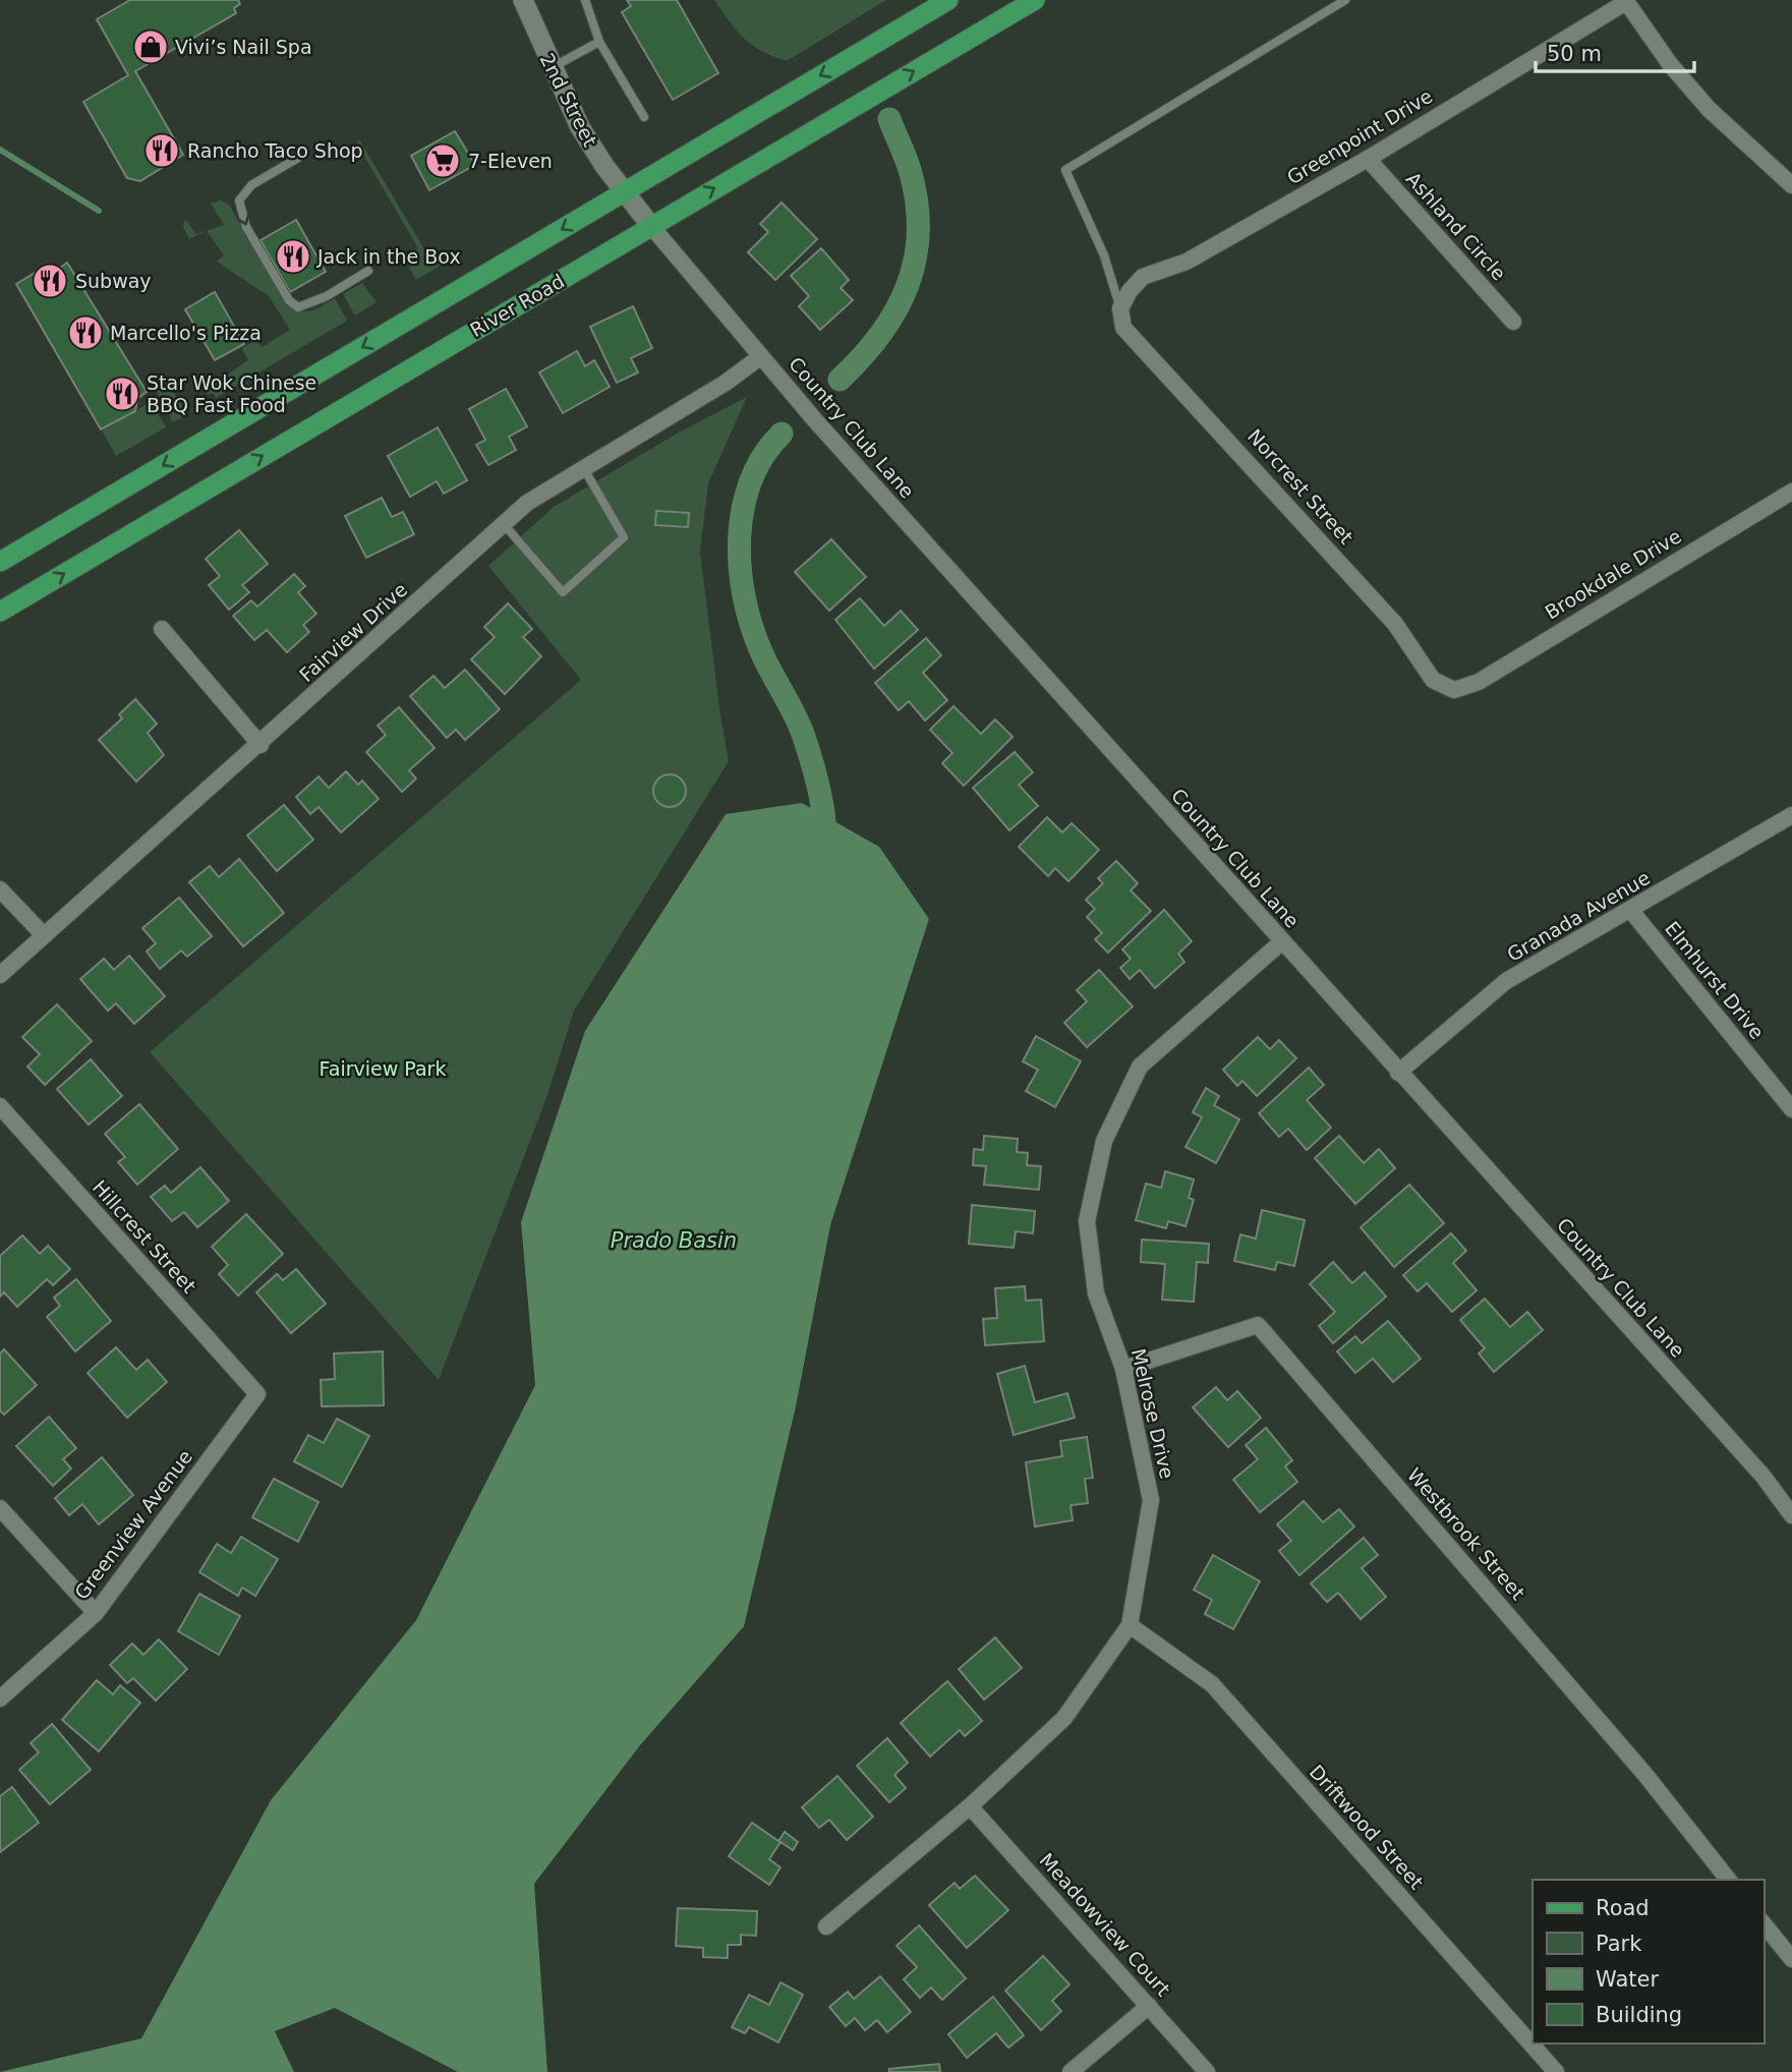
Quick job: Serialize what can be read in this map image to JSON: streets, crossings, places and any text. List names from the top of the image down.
{
  "streets": {
    "main road": ["River Road"],
    "street": [
      "2nd Street",
      "Greenpoint Drive",
      "Ashland Circle",
      "Country Club Lane",
      "Norcrest Street",
      "Brookdale Drive",
      "Fairview Drive",
      "Granada Avenue",
      "Elmhurst Drive",
      "Hillcrest Street",
      "Melrose Drive",
      "Greenview Avenue",
      "Westbrook Street",
      "Driftwood Street",
      "Meadowview Court"
    ]
  },
  "crossings": [
    ["2nd Street", "River Road"],
    ["2nd Street", "Country Club Lane"],
    ["Greenpoint Drive", "Ashland Circle"],
    ["Greenpoint Drive", "Norcrest Street"],
    ["River Road", "Country Club Lane"],
    ["Country Club Lane", "Fairview Drive"],
    ["Country Club Lane", "Granada Avenue"],
    ["Country Club Lane", "Melrose Drive"],
    ["Norcrest Street", "Brookdale Drive"],
    ["Granada Avenue", "Elmhurst Drive"],
    ["Hillcrest Street", "Greenview Avenue"],
    ["Melrose Drive", "Westbrook Street"],
    ["Melrose Drive", "Driftwood Street"],
    ["Melrose Drive", "Meadowview Court"]
  ],
  "water": ["Prado Basin"],
  "parks": ["Fairview Park"],
  "places": {
    "shop": ["Vivi’s Nail Spa"],
    "restaurant": [
      "Rancho Taco Shop",
      "Jack in the Box",
      "Subway",
      "Marcello's Pizza",
      "Star Wok Chinese BBQ Fast Food"
    ],
    "supermarket": ["7-Eleven"]
  },
  "legend": [
    "Road",
    "Park",
    "Water",
    "Building"
  ],
  "scale_bar": "50 m"
}
